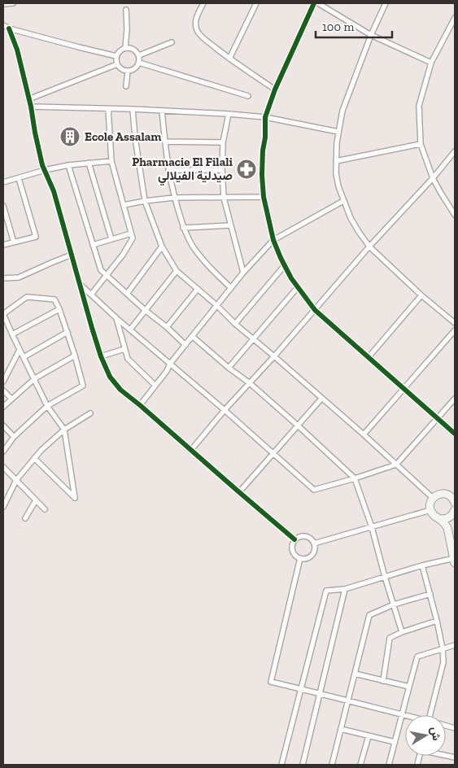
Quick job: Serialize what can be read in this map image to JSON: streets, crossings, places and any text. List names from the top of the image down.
{
  "places": {
    "building": ["Ecole Assalam"],
    "pharmacy": ["Pharmacie El Filali صيدلية الفيلالي"]
  },
  "scale_bar": "100 m",
  "north": "right"
}
